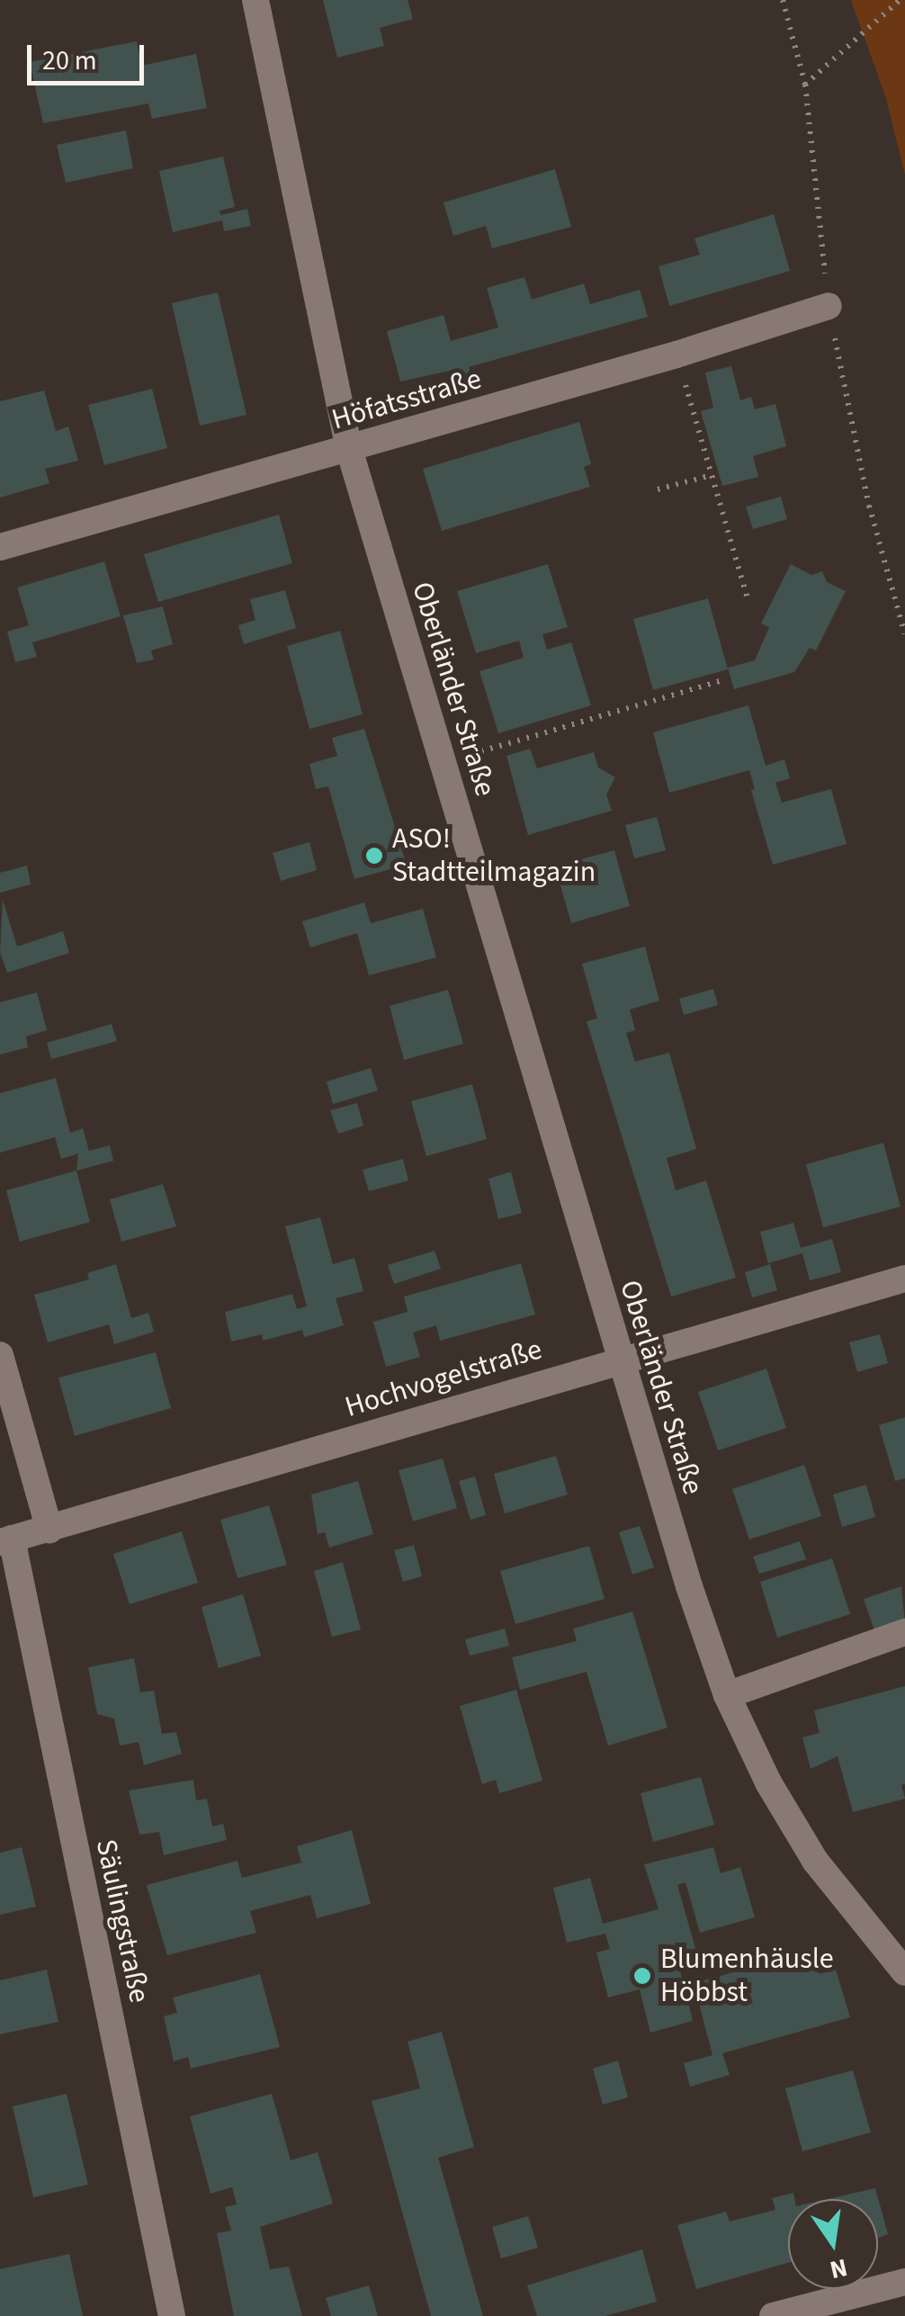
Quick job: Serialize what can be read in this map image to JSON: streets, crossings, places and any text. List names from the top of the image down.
{
  "streets": {
    "street": [
      "Höfatsstraße",
      "Oberländer Straße",
      "Hochvogelstraße",
      "Säulingstraße"
    ]
  },
  "crossings": [
    ["Höfatsstraße", "Oberländer Straße"],
    ["Oberländer Straße", "Hochvogelstraße"],
    ["Hochvogelstraße", "Säulingstraße"]
  ],
  "places": ["ASO! Stadtteilmagazin", "Blumenhäusle Höbbst"],
  "scale_bar": "20 m",
  "north": "bottom"
}
